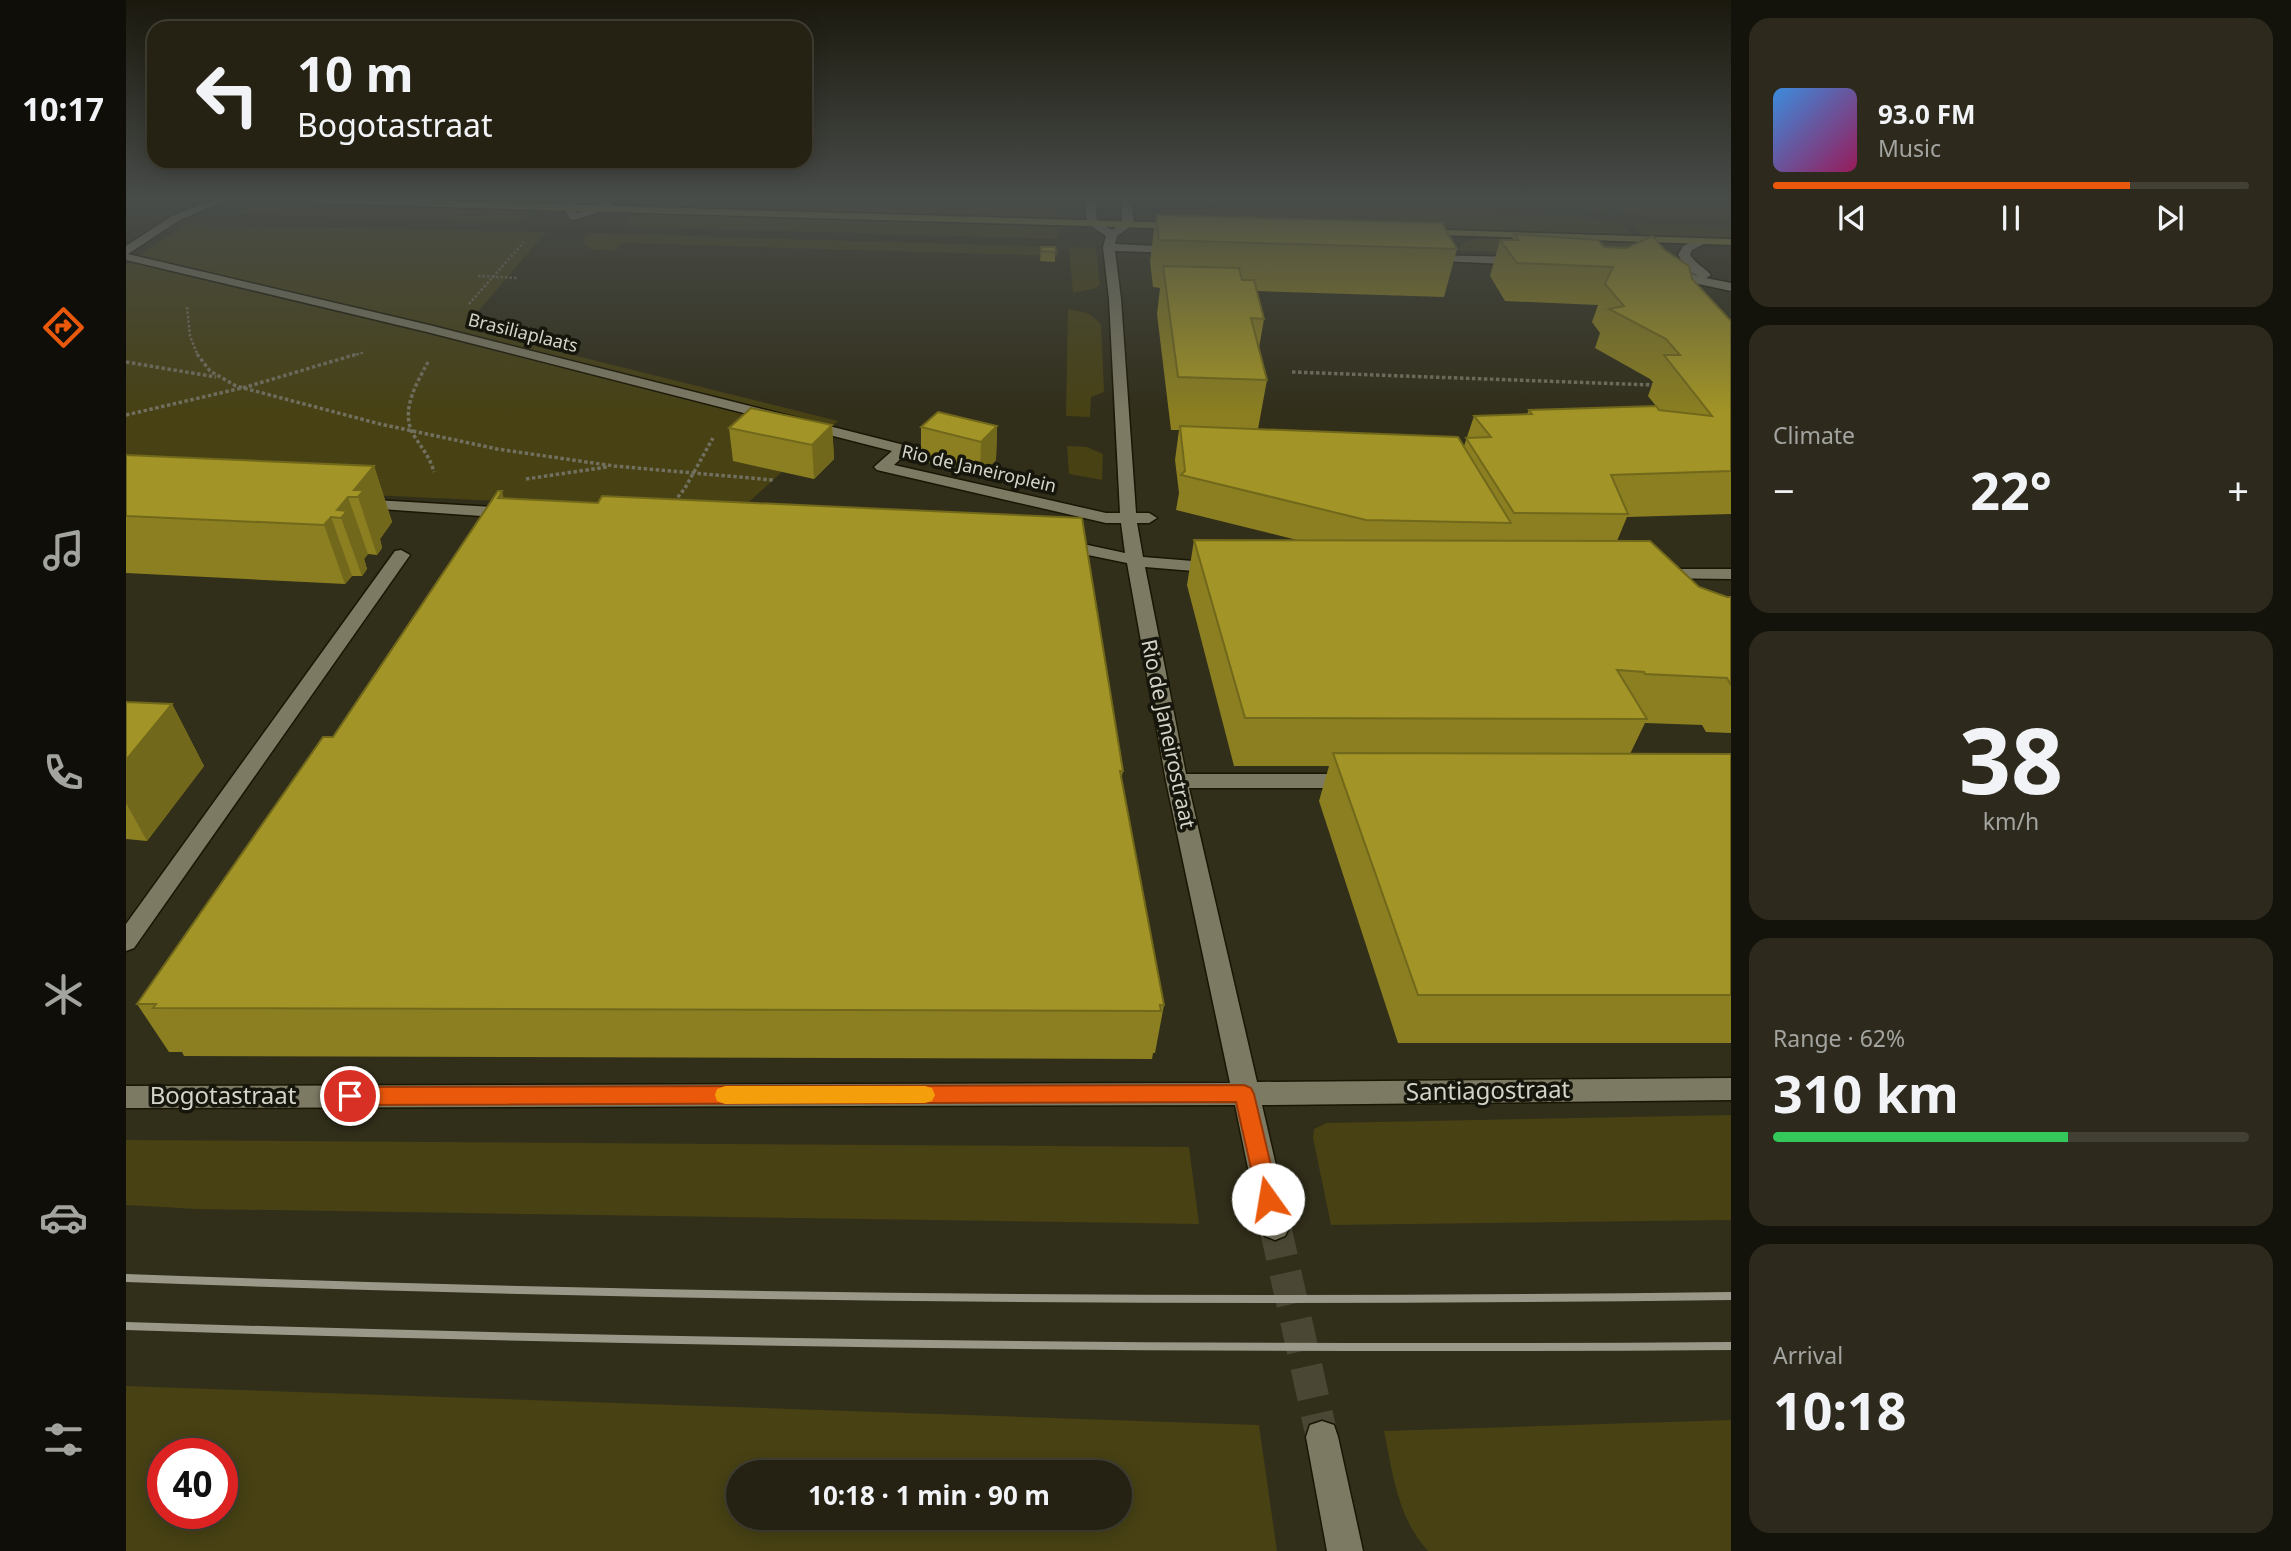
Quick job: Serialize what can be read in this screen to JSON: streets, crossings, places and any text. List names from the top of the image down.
{
  "streets": {
    "street": [
      "Brasiliaplaats",
      "Rio de Janeiroplein",
      "Rio de Janeirostraat",
      "Santiagostraat",
      "Bogotastraat"
    ]
  },
  "crossings": [
    ["Brasiliaplaats", "Rio de Janeiroplein"],
    ["Rio de Janeiroplein", "Rio de Janeirostraat"],
    ["Rio de Janeirostraat", "Santiagostraat"],
    ["Rio de Janeirostraat", "Bogotastraat"],
    ["Santiagostraat", "Bogotastraat"]
  ],
  "page": {
    "tabs": "10:17",
    "turn": ["10 m", "Bogotastraat"],
    "song": ["93.0 FM", "Music"],
    "tile": [
      "Climate",
      ["38", "km/h"],
      ["Range · 62%", "310 km"],
      ["Arrival", "10:18"]
    ],
    "heat": ["−", "22°", "+"],
    "limit": "40",
    "trip": "10:18 · 1 min · 90 m"
  }
}
